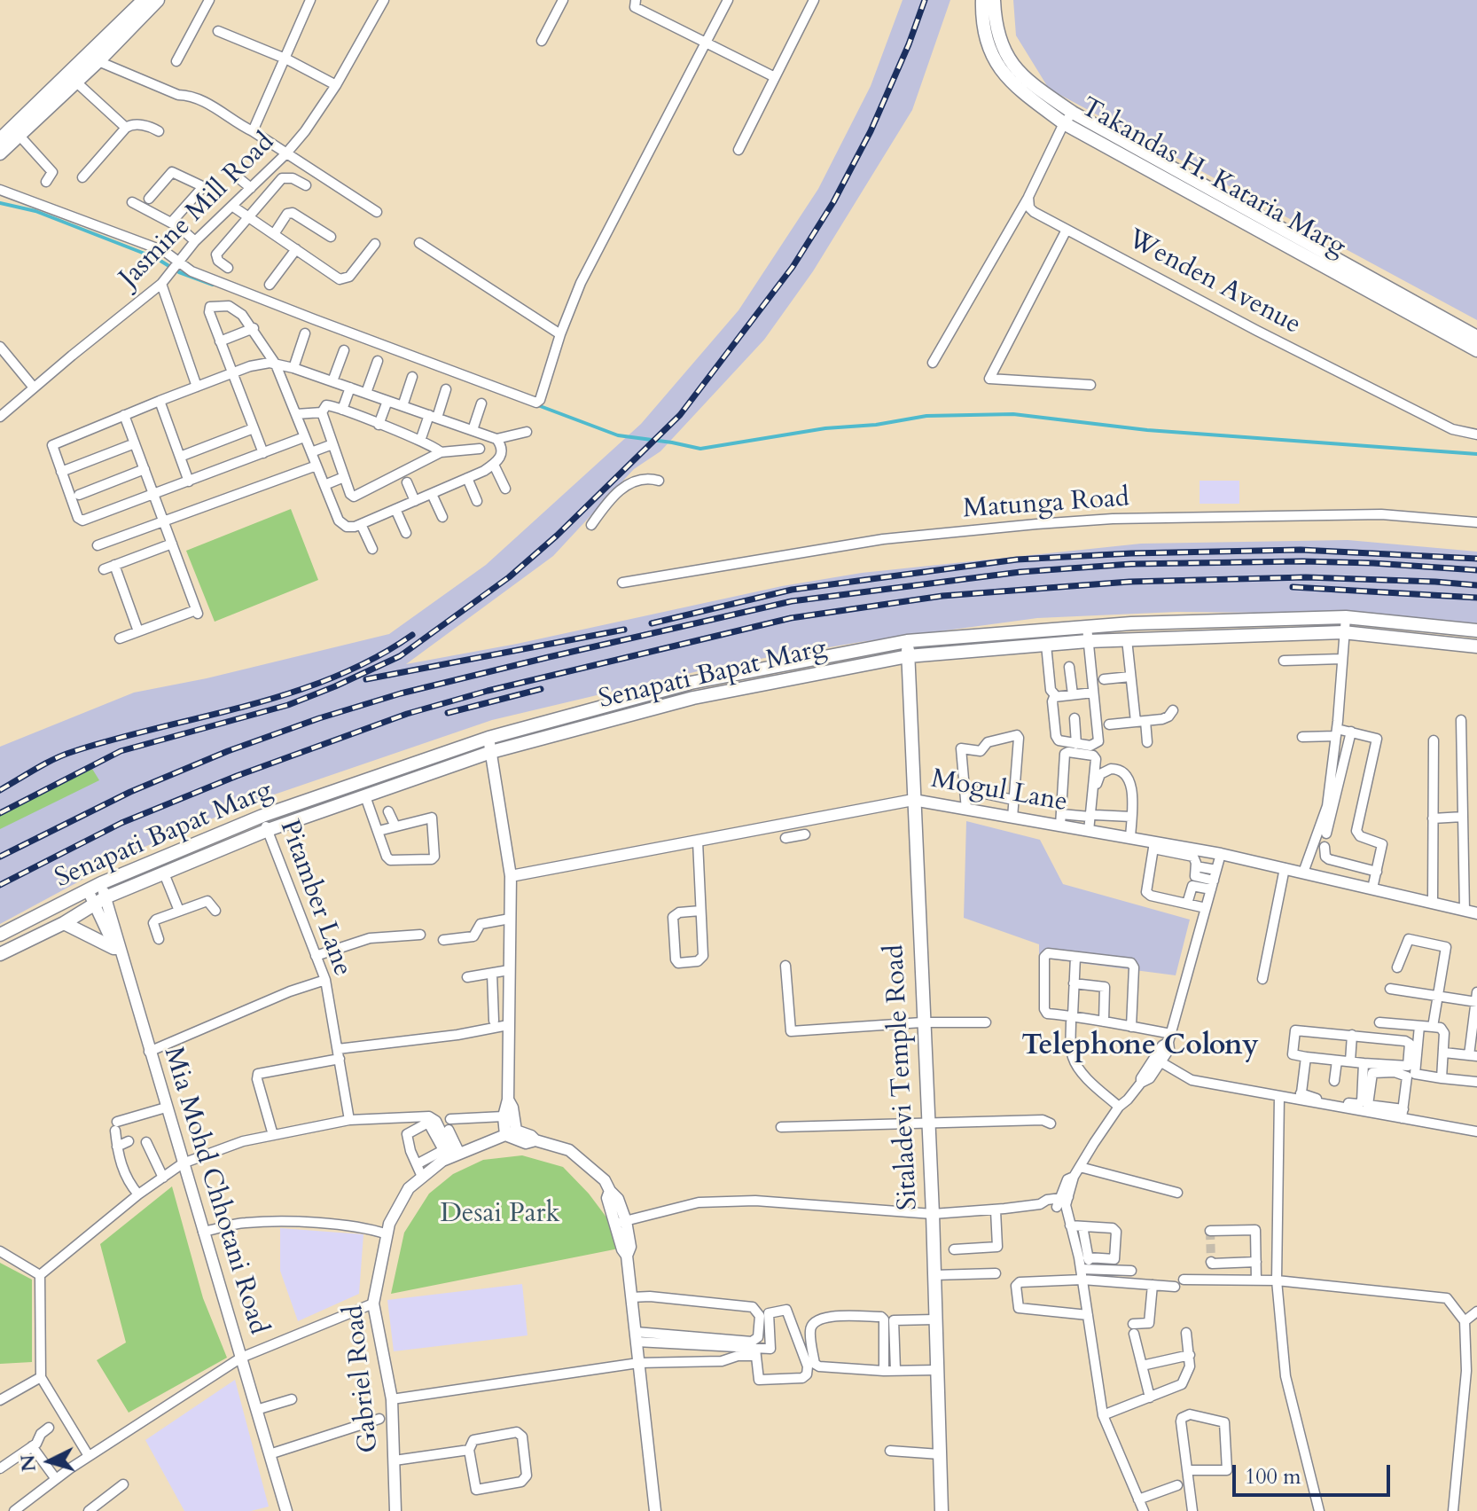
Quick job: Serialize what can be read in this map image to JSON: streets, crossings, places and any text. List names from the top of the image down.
{
  "streets": {
    "main road": ["Takandas H. Kataria Marg", "Senapati Bapat Marg", "Sitaladevi Temple Road"],
    "street": [
      "Jasmine Mill Road",
      "Wenden Avenue",
      "Matunga Road",
      "Mogul Lane",
      "Pitamber Lane",
      "Mia Mohd Chhotani Road",
      "Gabriel Road"
    ]
  },
  "crossings": [
    ["Senapati Bapat Marg", "Pitamber Lane"],
    ["Senapati Bapat Marg", "Sitaladevi Temple Road"],
    ["Senapati Bapat Marg", "Mia Mohd Chhotani Road"],
    ["Mogul Lane", "Sitaladevi Temple Road"]
  ],
  "districts": ["Telephone Colony"],
  "parks": ["Desai Park"],
  "scale_bar": "100 m",
  "north": "left"
}
